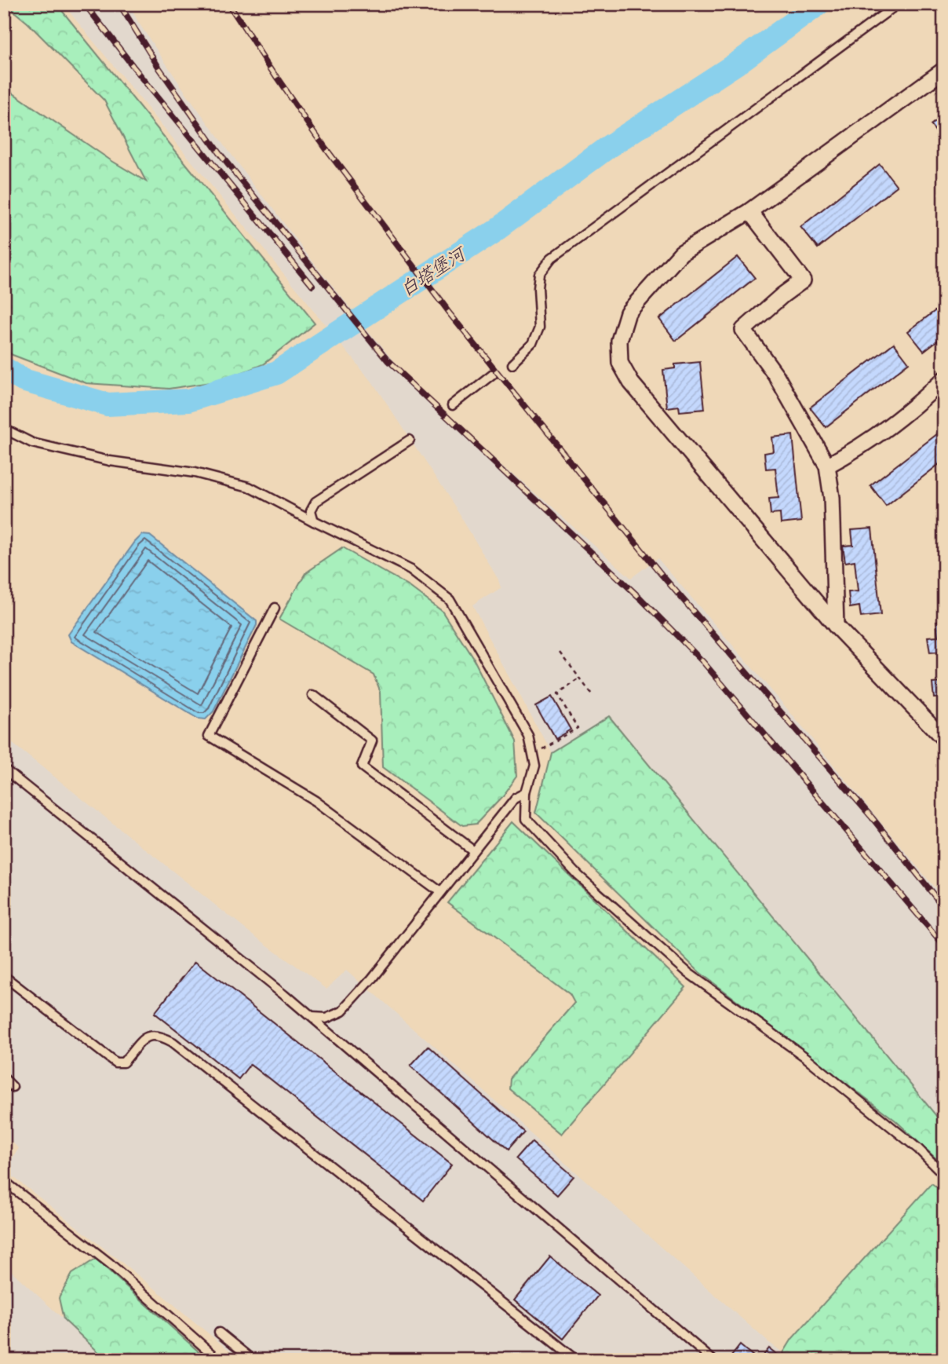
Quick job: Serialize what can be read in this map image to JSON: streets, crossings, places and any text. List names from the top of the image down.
{
  "water": ["白塔堡河"]
}
